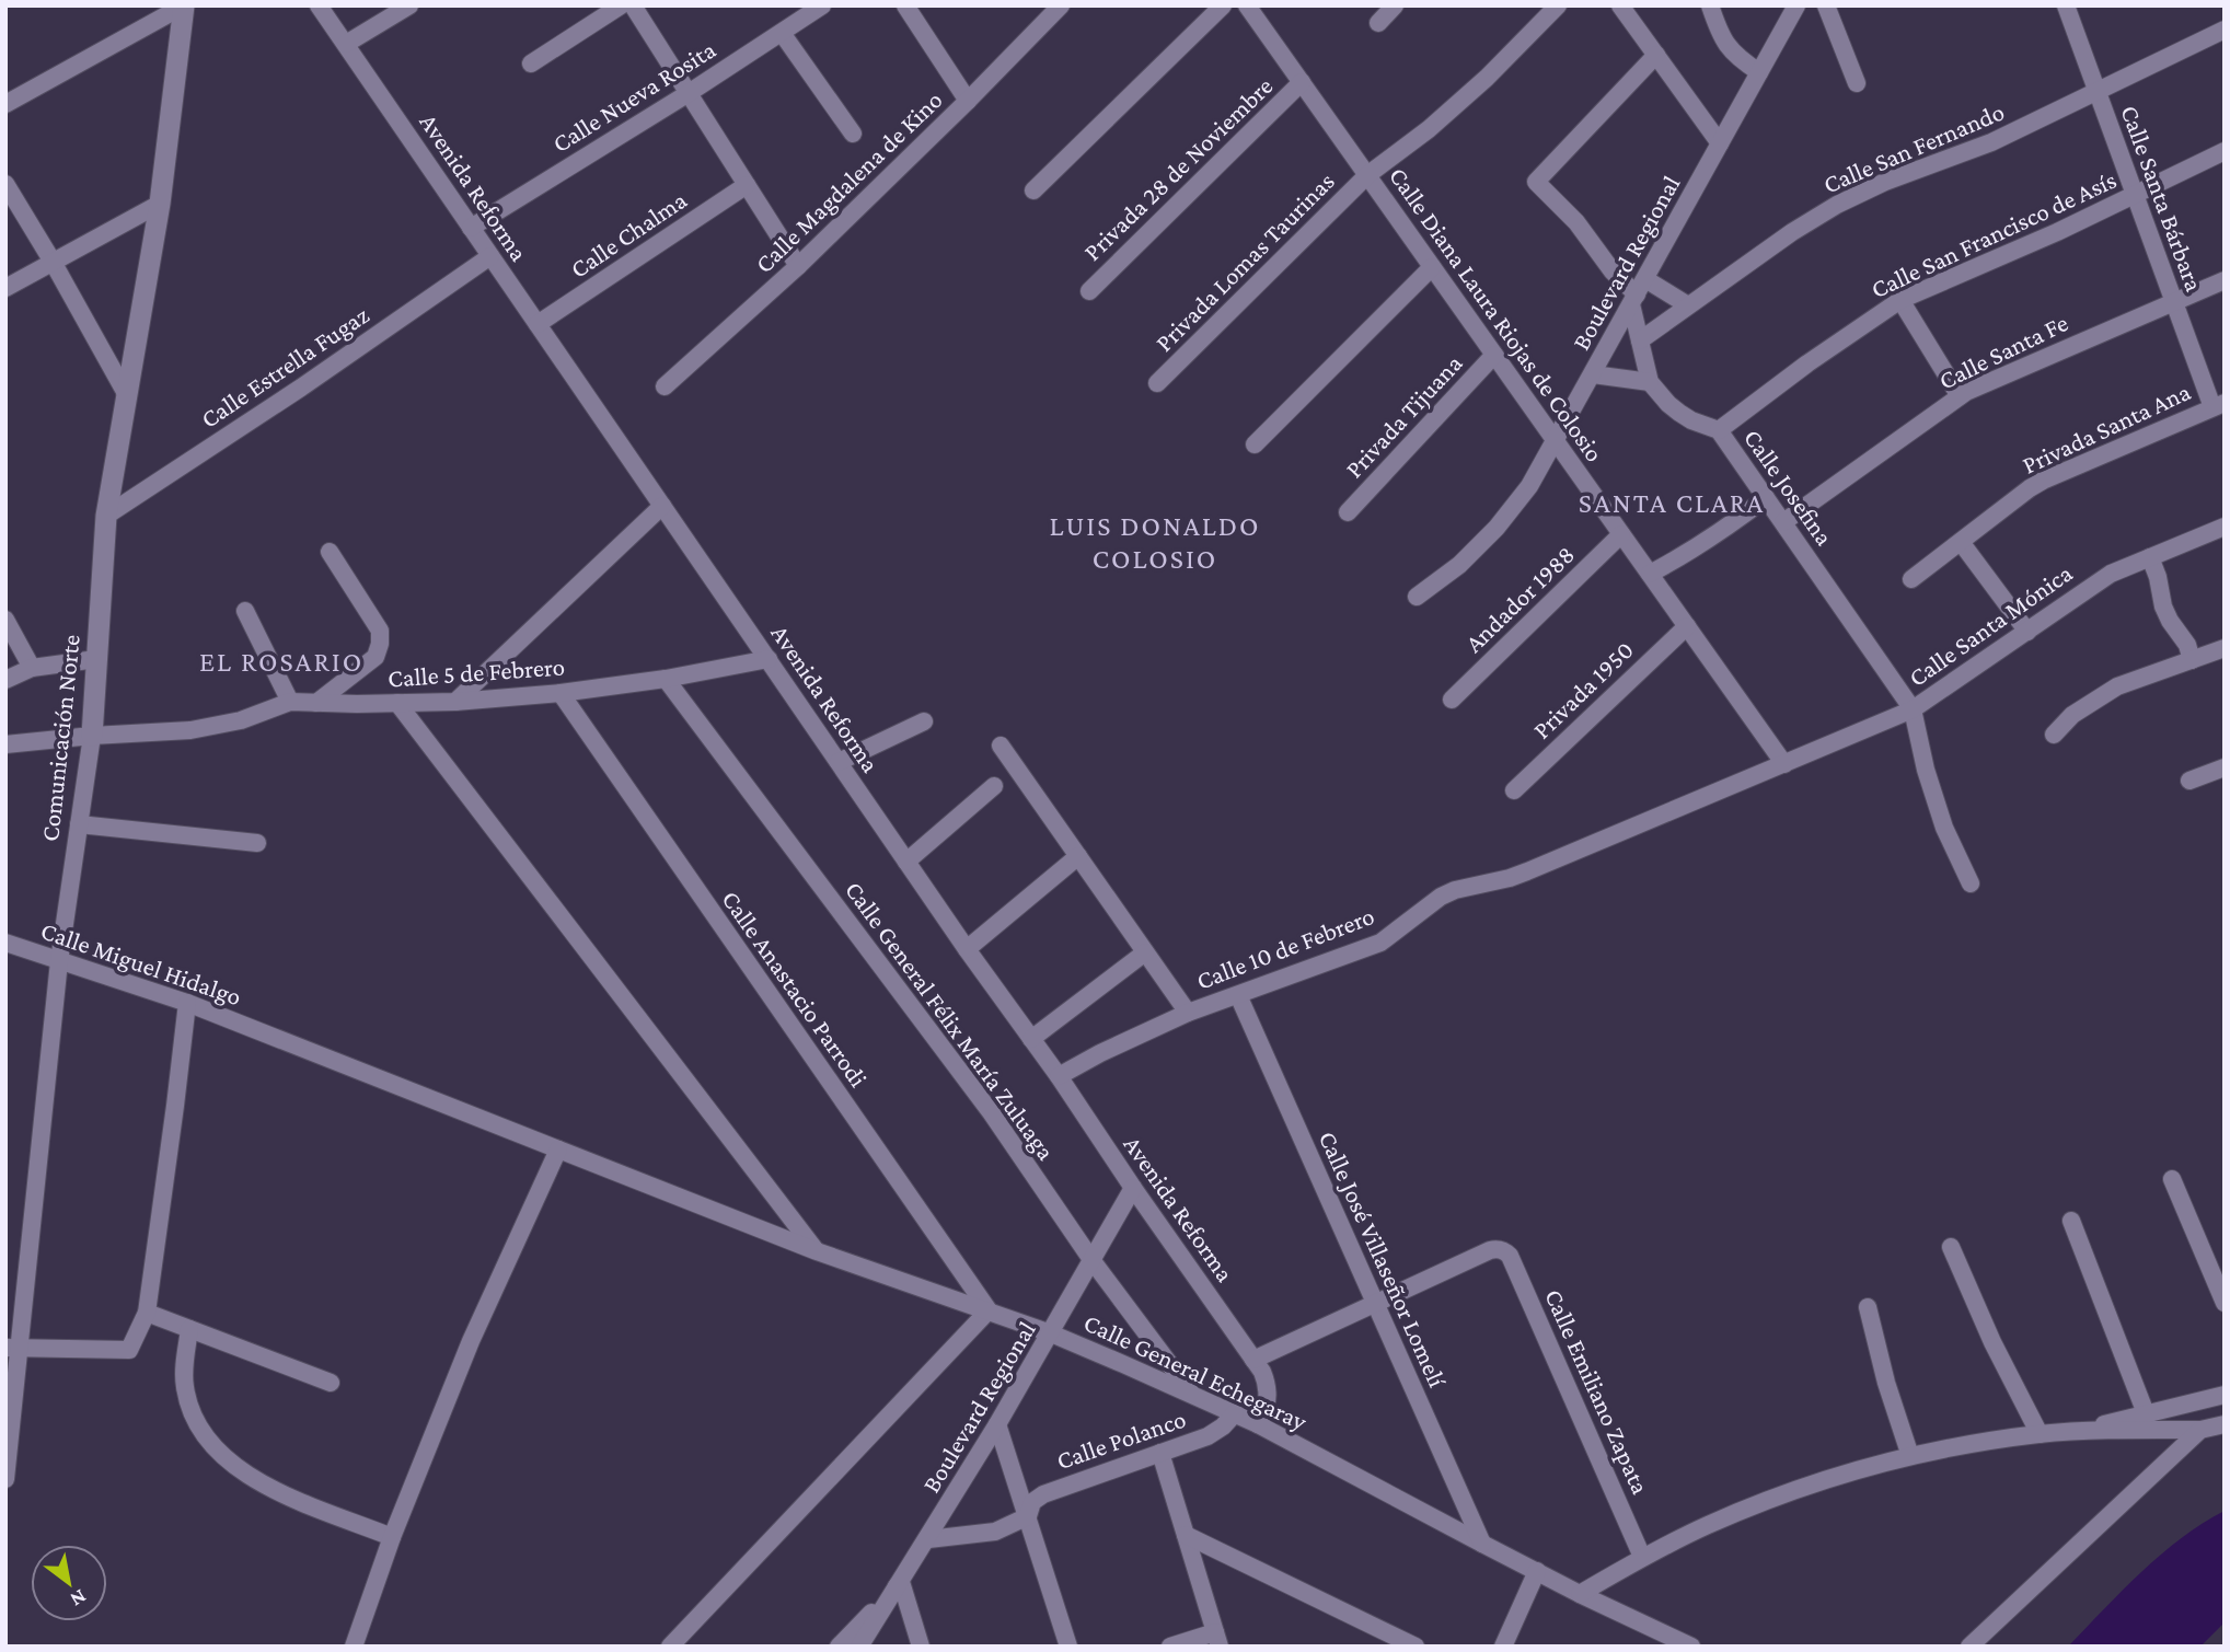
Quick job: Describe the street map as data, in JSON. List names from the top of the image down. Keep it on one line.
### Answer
{"streets":{"street":["Calle Nueva Rosita","Calle San Fernando","Privada 28 de Noviembre","Calle Magdalena de Kino","Avenida Reforma","Calle Santa Bárbara","Calle Chalma","Calle San Francisco de Asís","Privada Lomas Taurinas","Boulevard Regional","Calle Diana Laura Riojas de Colosio","Calle Santa Fe","Calle Estrella Fugaz","Privada Tijuana","Privada Santa Ana","Calle Josefina","Andador 1988","Calle Santa Mónica","Calle 5 de Febrero","Privada 1950","Comunicación Norte","Calle 10 de Febrero","Calle Miguel Hidalgo","Calle Anastacio Parrodi","Calle General Félix María Zuluaga","Calle José Villaseñor Lomelí","Calle General Echegaray","Calle Emiliano Zapata","Calle Polanco"]},"crossings":[["Calle Nueva Rosita","Avenida Reforma"],["Calle San Fernando","Calle Santa Bárbara"],["Calle San Fernando","Calle Josefina"],["Privada 28 de Noviembre","Calle Diana Laura Riojas de Colosio"],["Avenida Reforma","Calle Chalma"],["Avenida Reforma","Boulevard Regional"],["Avenida Reforma","Calle Estrella Fugaz"],["Avenida Reforma","Calle 5 de Febrero"],["Avenida Reforma","Calle 10 de Febrero"],["Avenida Reforma","Calle General Echegaray"],["Calle Santa Bárbara","Calle San Francisco de Asís"],["Calle Santa Bárbara","Calle Santa Fe"],["Calle Santa Bárbara","Privada Santa Ana"],["Calle San Francisco de Asís","Calle Josefina"],["Privada Lomas Taurinas","Calle Diana Laura Riojas de Colosio"],["Boulevard Regional","Calle Diana Laura Riojas de Colosio"],["Boulevard Regional","Calle Josefina"],["Boulevard Regional","Calle General Félix María Zuluaga"],["Boulevard Regional","Calle General Echegaray"],["Calle Diana Laura Riojas de Colosio","Privada Tijuana"],["Calle Diana Laura Riojas de Colosio","Andador 1988"],["Calle Diana Laura Riojas de Colosio","Calle Santa Mónica"],["Calle Diana Laura Riojas de Colosio","Privada 1950"],["Calle Diana Laura Riojas de Colosio","Calle 10 de Febrero"],["Calle Santa Fe","Calle Josefina"],["Calle Estrella Fugaz","Comunicación Norte"],["Calle Josefina","Calle Santa Mónica"],["Calle Santa Mónica","Calle 10 de Febrero"],["Calle 5 de Febrero","Comunicación Norte"],["Calle 5 de Febrero","Calle Anastacio Parrodi"],["Calle 5 de Febrero","Calle General Félix María Zuluaga"],["Comunicación Norte","Calle Miguel Hidalgo"],["Calle 10 de Febrero","Calle José Villaseñor Lomelí"],["Calle Miguel Hidalgo","Calle General Echegaray"],["Calle Anastacio Parrodi","Calle General Echegaray"],["Calle General Félix María Zuluaga","Calle General Echegaray"],["Calle José Villaseñor Lomelí","Calle General Echegaray"],["Calle José Villaseñor Lomelí","Calle Emiliano Zapata"],["Calle General Echegaray","Calle Polanco"]],"districts":["SANTA CLARA","LUIS DONALDO COLOSIO","EL ROSARIO"],"north":"bottom right"}
